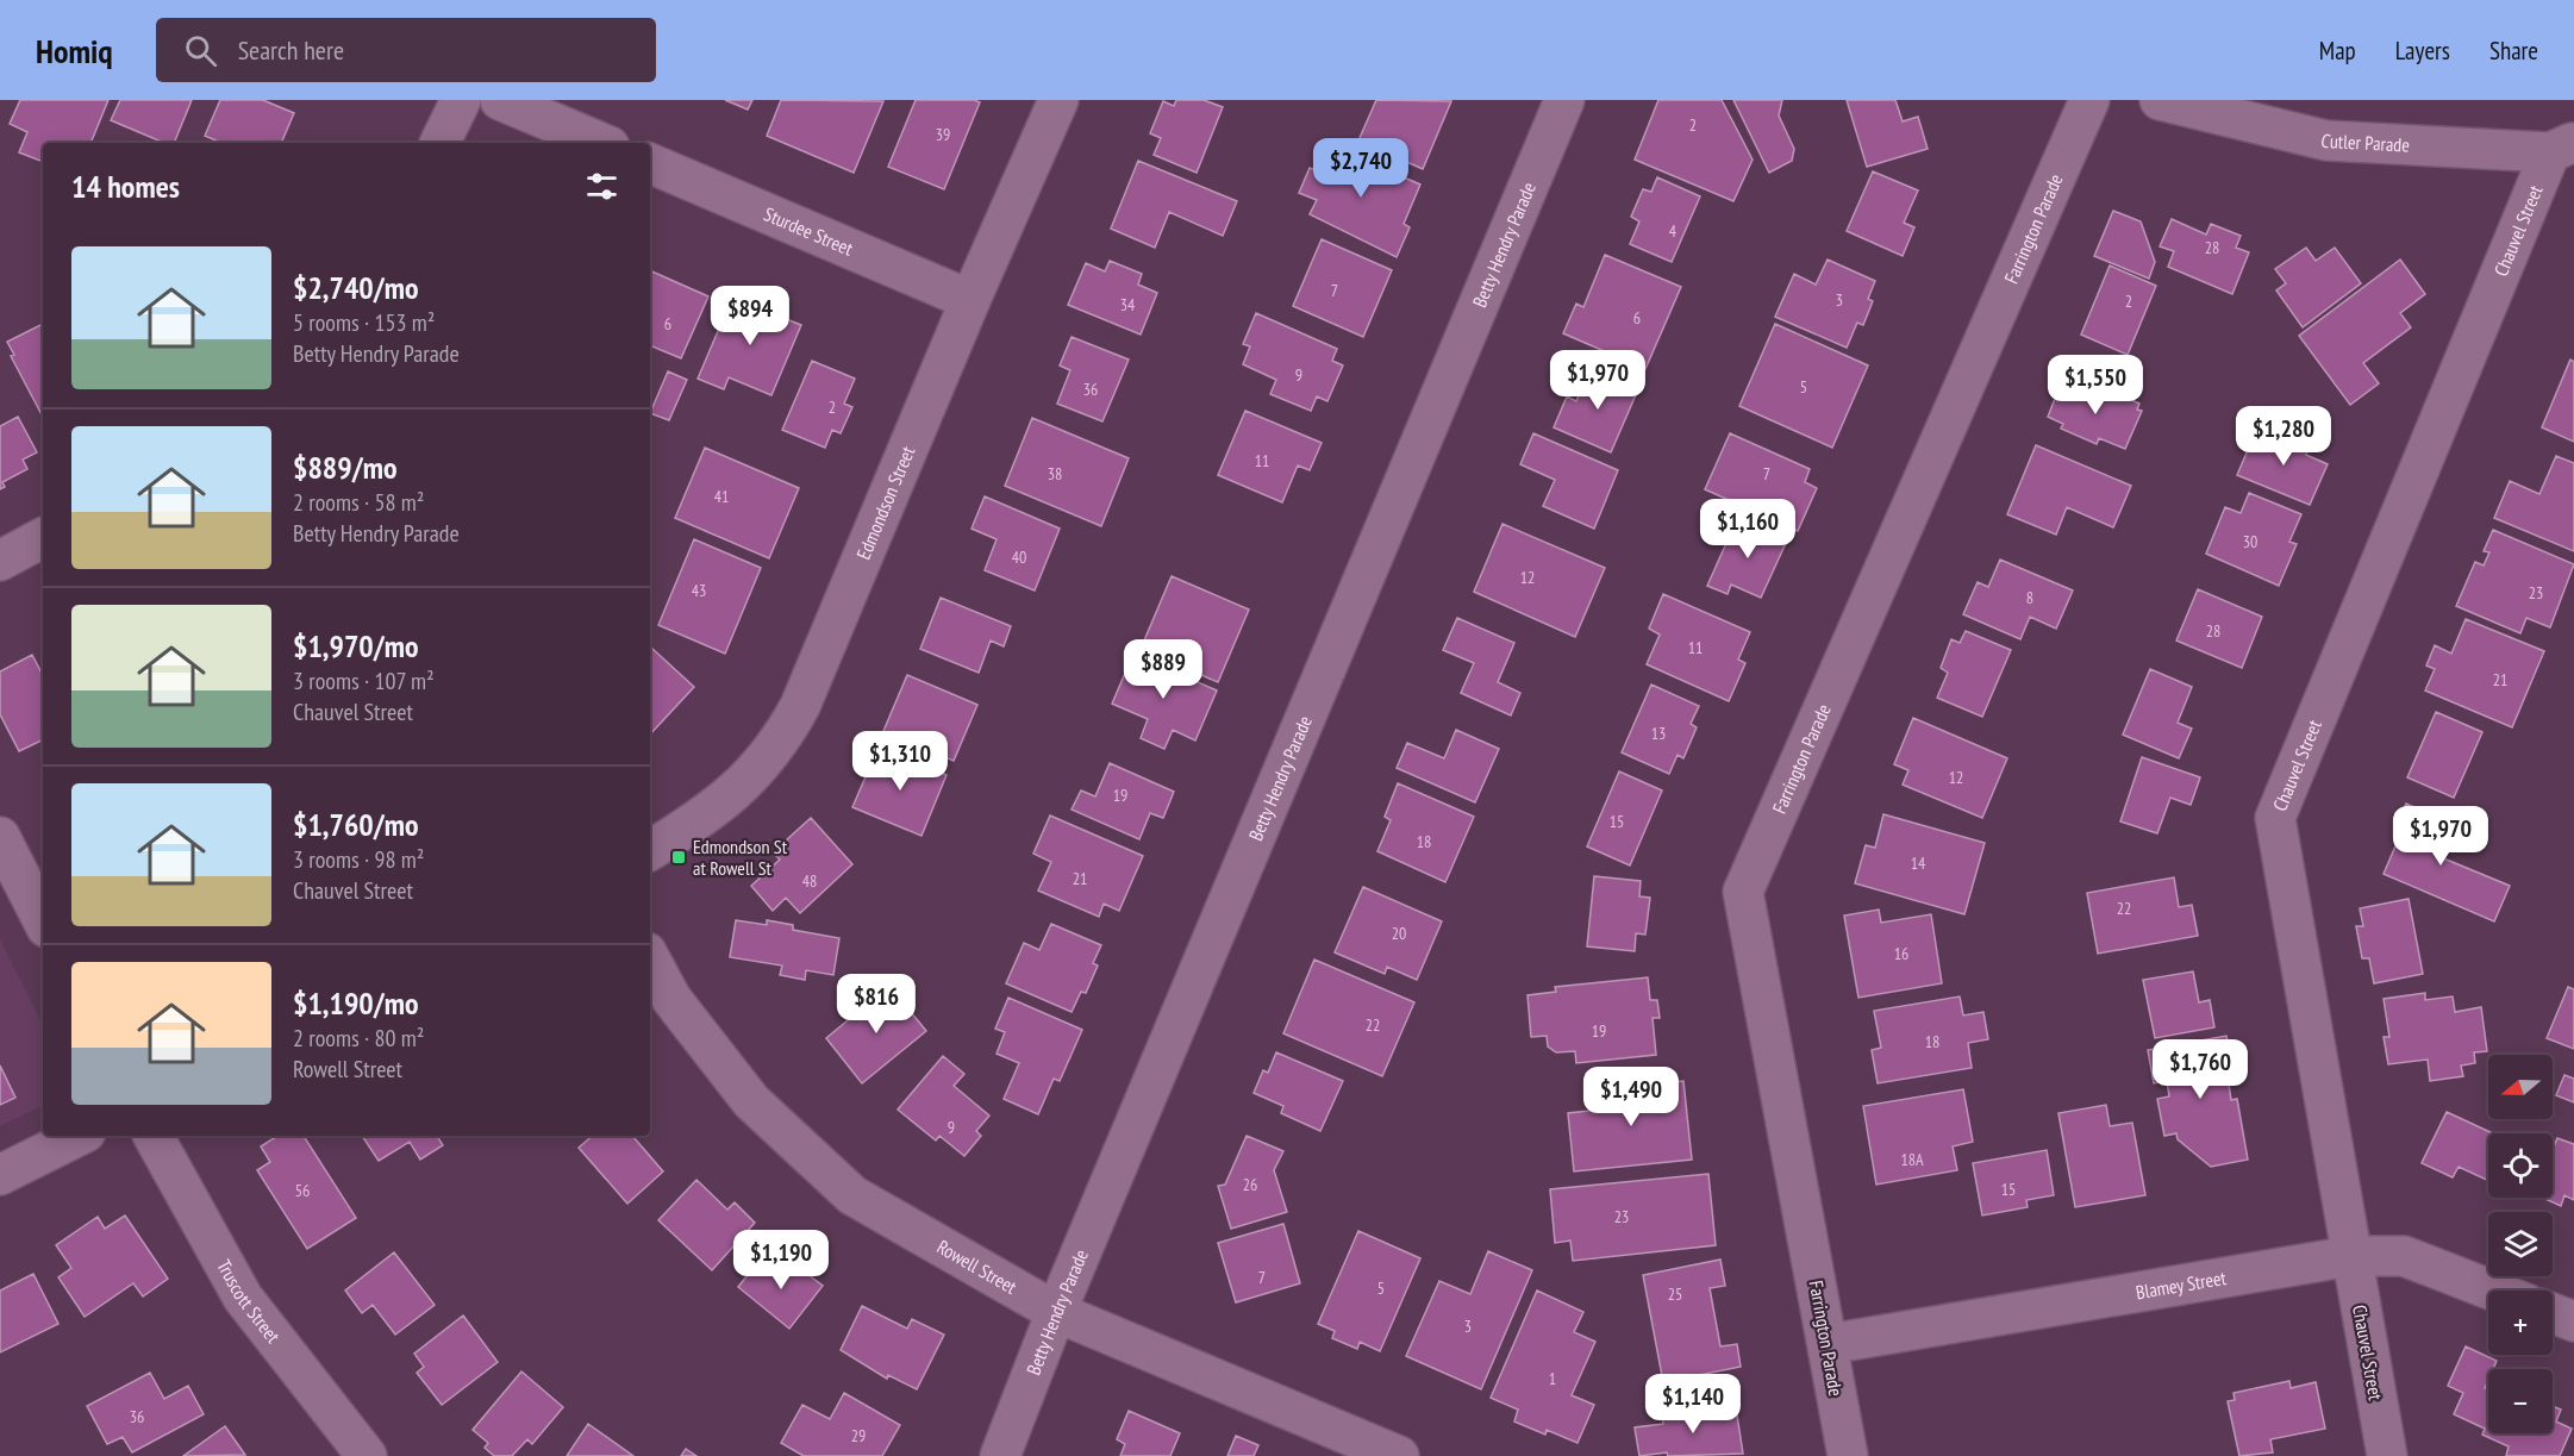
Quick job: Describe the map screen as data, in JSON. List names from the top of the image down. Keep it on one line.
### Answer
{"streets":{"street":["Cutler Parade","Farrington Parade","Chauvel Street","Sturdee Street","Betty Hendry Parade","Edmondson Street","Rowell Street","Blamey Street","Truscott Street"]},"crossings":[["Cutler Parade","Chauvel Street"],["Farrington Parade","Blamey Street"],["Chauvel Street","Blamey Street"],["Sturdee Street","Edmondson Street"],["Betty Hendry Parade","Rowell Street"]],"places":{"transit":["Edmondson St at Rowell St"]},"house_numbers":["2","39","4","28","7","3","2","34","6","6","9","5","36","2","11","38","7","41","30","40","12","43","23","8","28","11","21","13","12","19","15","18","14","21","48","22","20","16","22","19","18","9","18A","26","15","56","23","7","5","25","3","1","36","29"],"north":"left","page":{"header":"Homiq","search":"Search here","nav":["Map","Layers","Share"],"price":["$2,740","$894","$1,970","$1,550","$1,280","$1,160","$889","$1,310","$1,970","$816","$1,760","$1,490","$1,190","$1,140"],"heading":"14 homes","list":[{"name":"$2,740/mo","note":"5 rooms · 153 m² · Betty Hendry Parade"},{"name":"$889/mo","note":"2 rooms · 58 m² · Betty Hendry Parade"},{"name":"$1,970/mo","note":"3 rooms · 107 m² · Chauvel Street"},{"name":"$1,760/mo","note":"3 rooms · 98 m² · Chauvel Street"},{"name":"$1,190/mo","note":"2 rooms · 80 m² · Rowell Street"}],"map_buttons":["+","−"]}}
